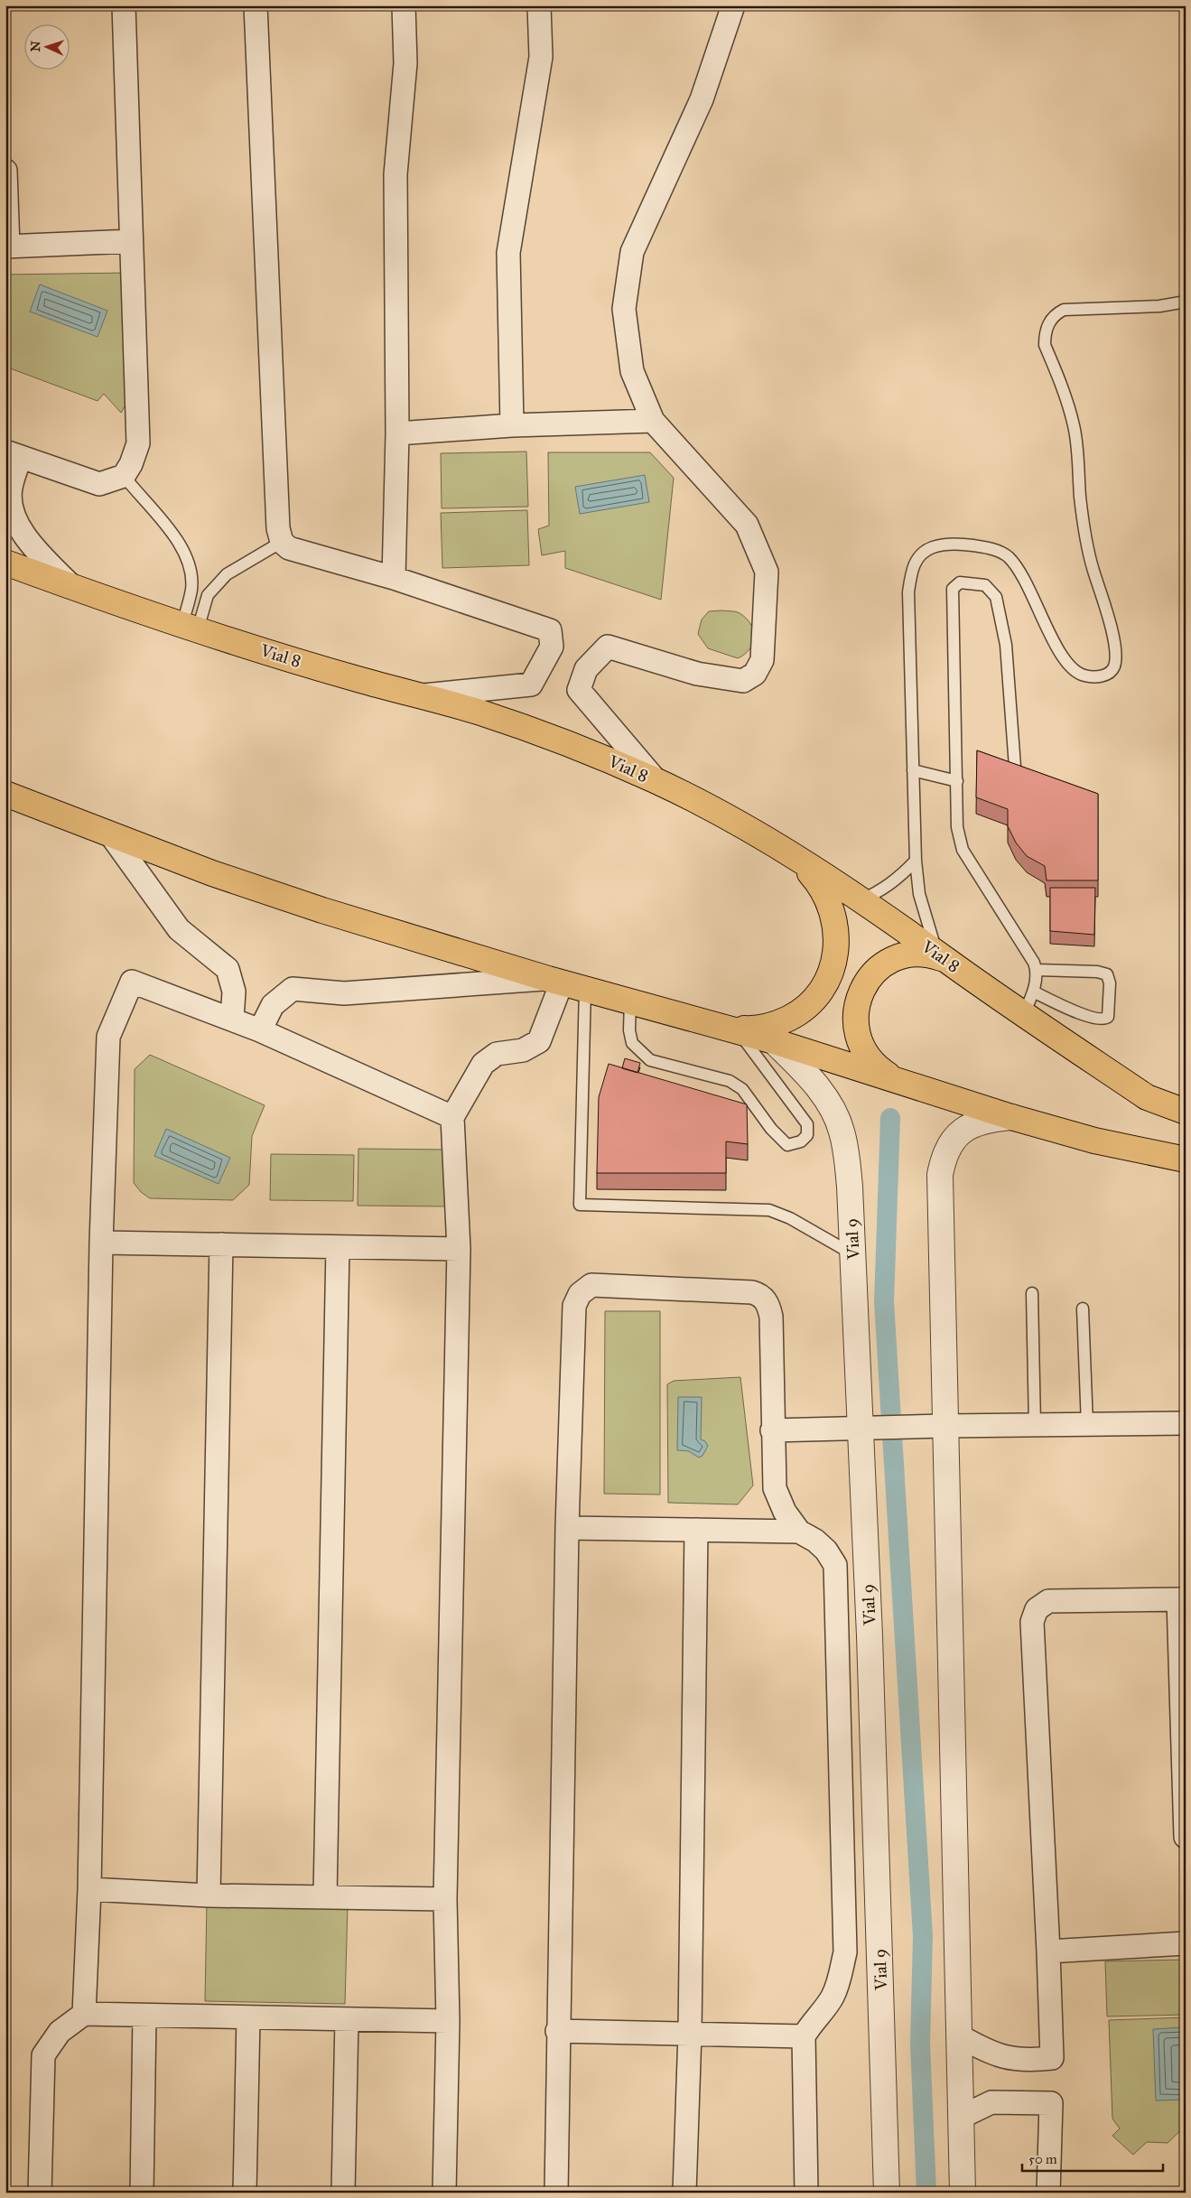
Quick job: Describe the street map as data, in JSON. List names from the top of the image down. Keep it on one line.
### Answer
{"streets":{"main road":["Vial 8"],"street":["Vial 9"]},"scale_bar":"50 m","north":"left"}
